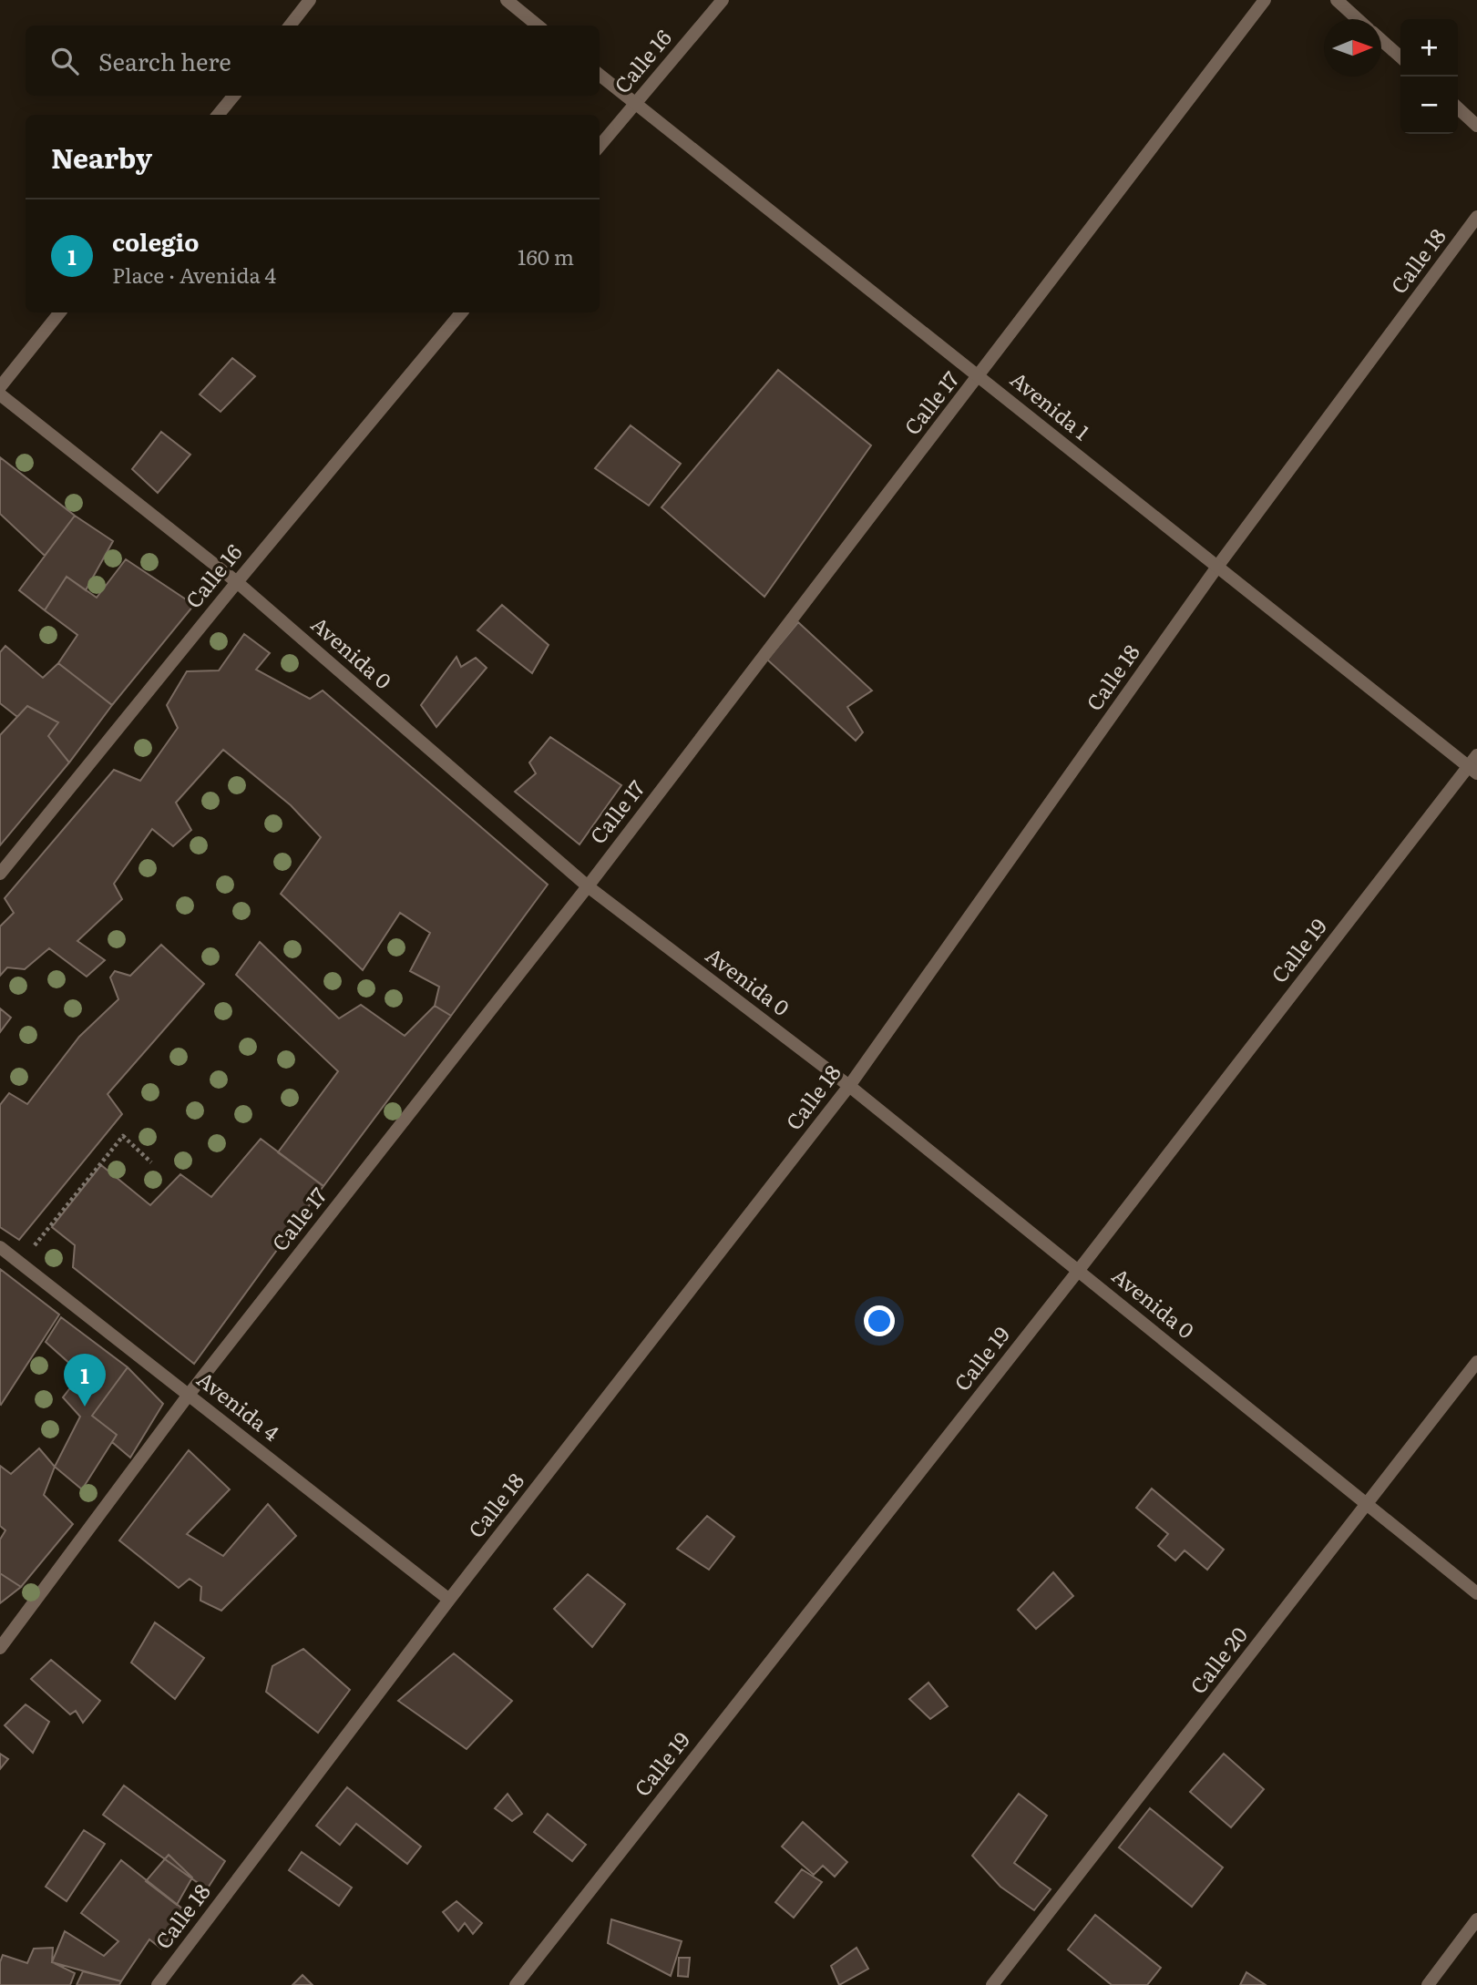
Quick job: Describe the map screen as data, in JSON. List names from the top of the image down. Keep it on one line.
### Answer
{"streets":{"street":["Calle 16","Calle 18","Calle 17","Avenida 1","Avenida 0","Calle 19","Avenida 4","Calle 20"]},"crossings":[["Calle 16","Avenida 1"],["Calle 16","Avenida 0"],["Calle 18","Avenida 1"],["Calle 18","Avenida 0"],["Calle 18","Avenida 4"],["Calle 17","Avenida 1"],["Calle 17","Avenida 0"],["Calle 17","Avenida 4"],["Avenida 1","Calle 19"],["Avenida 0","Calle 19"],["Avenida 0","Calle 20"]],"north":"right","page":{"map_buttons":["+","−"],"search":"Search here","heading":"Nearby","list":[{"mark":"1","name":"colegio","note":"Place · Avenida 4","value":"160 m"}],"pins":"1"}}
